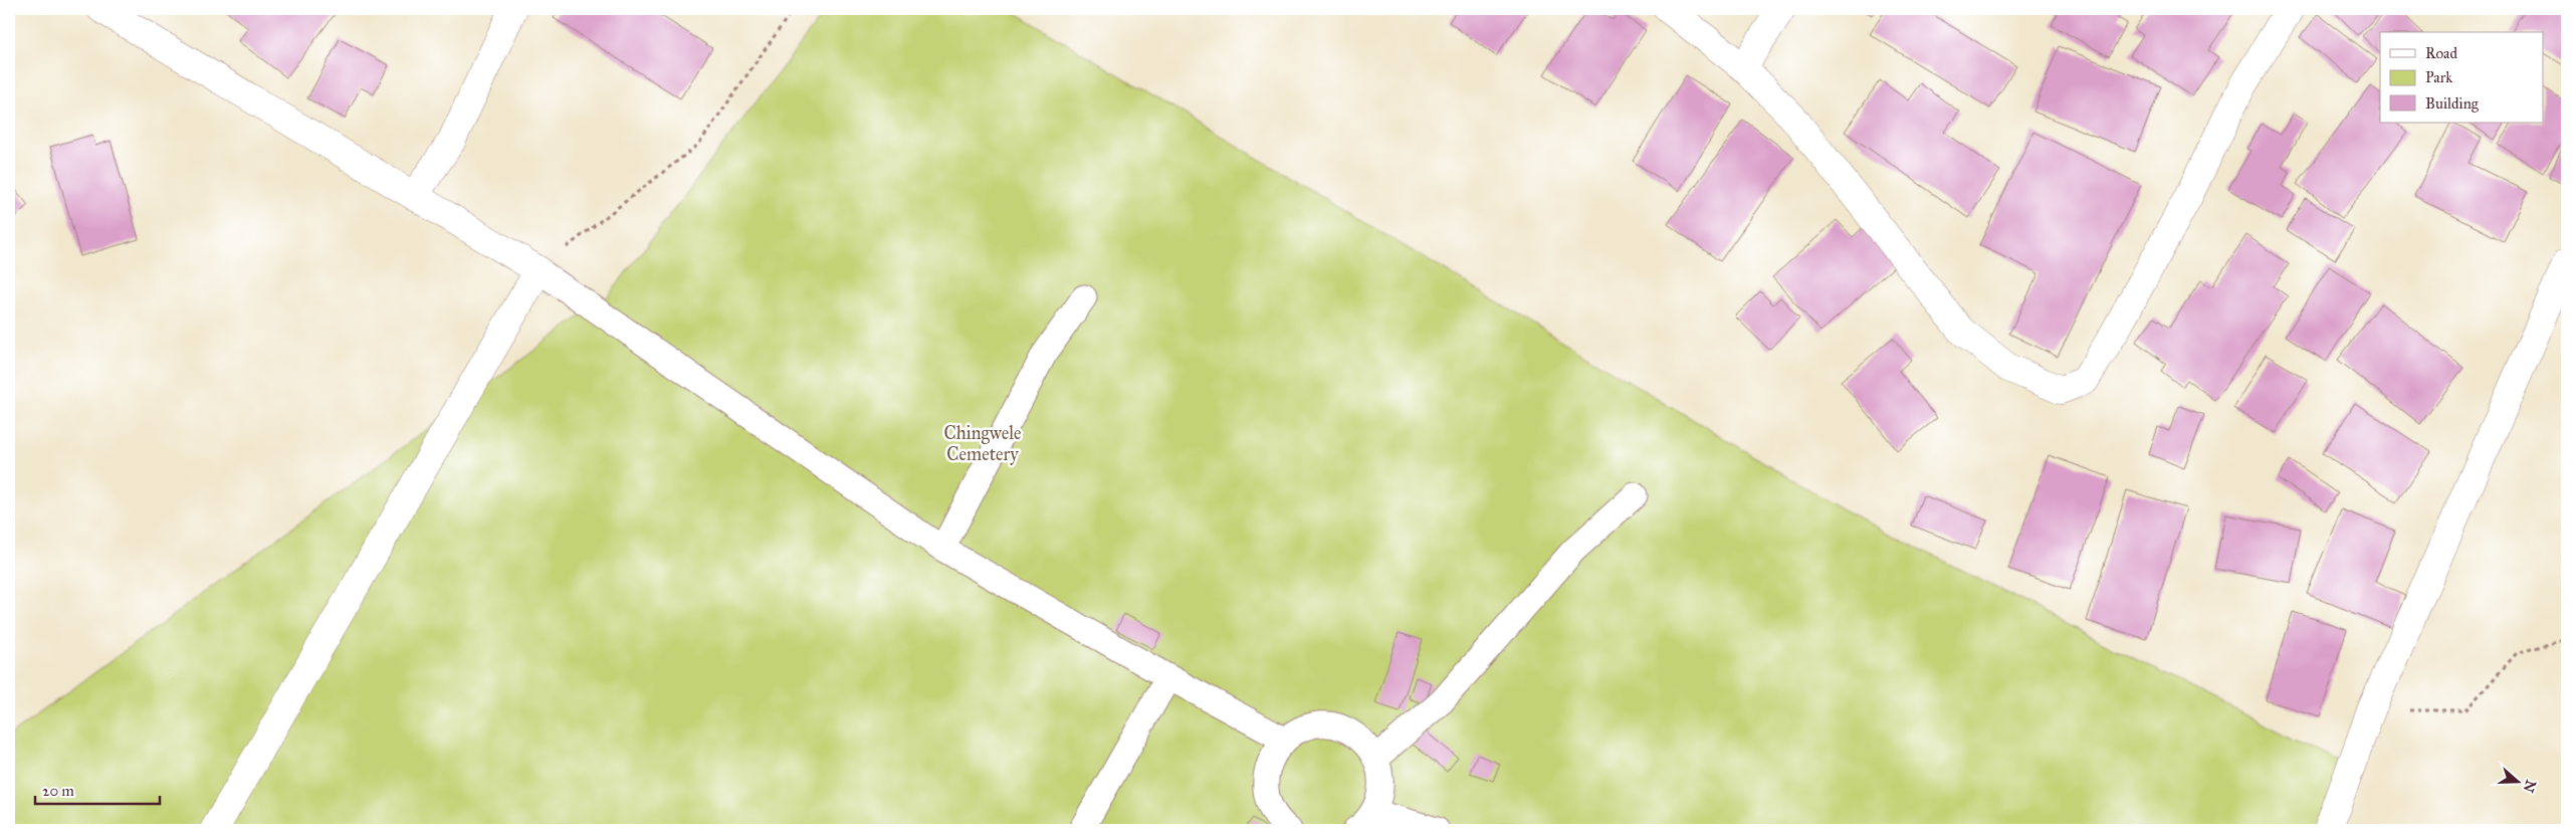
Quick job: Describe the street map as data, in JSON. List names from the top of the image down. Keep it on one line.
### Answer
{"parks":["Chingwele Cemetery"],"legend":["Road","Park","Building"],"scale_bar":"20 m","north":"right"}
